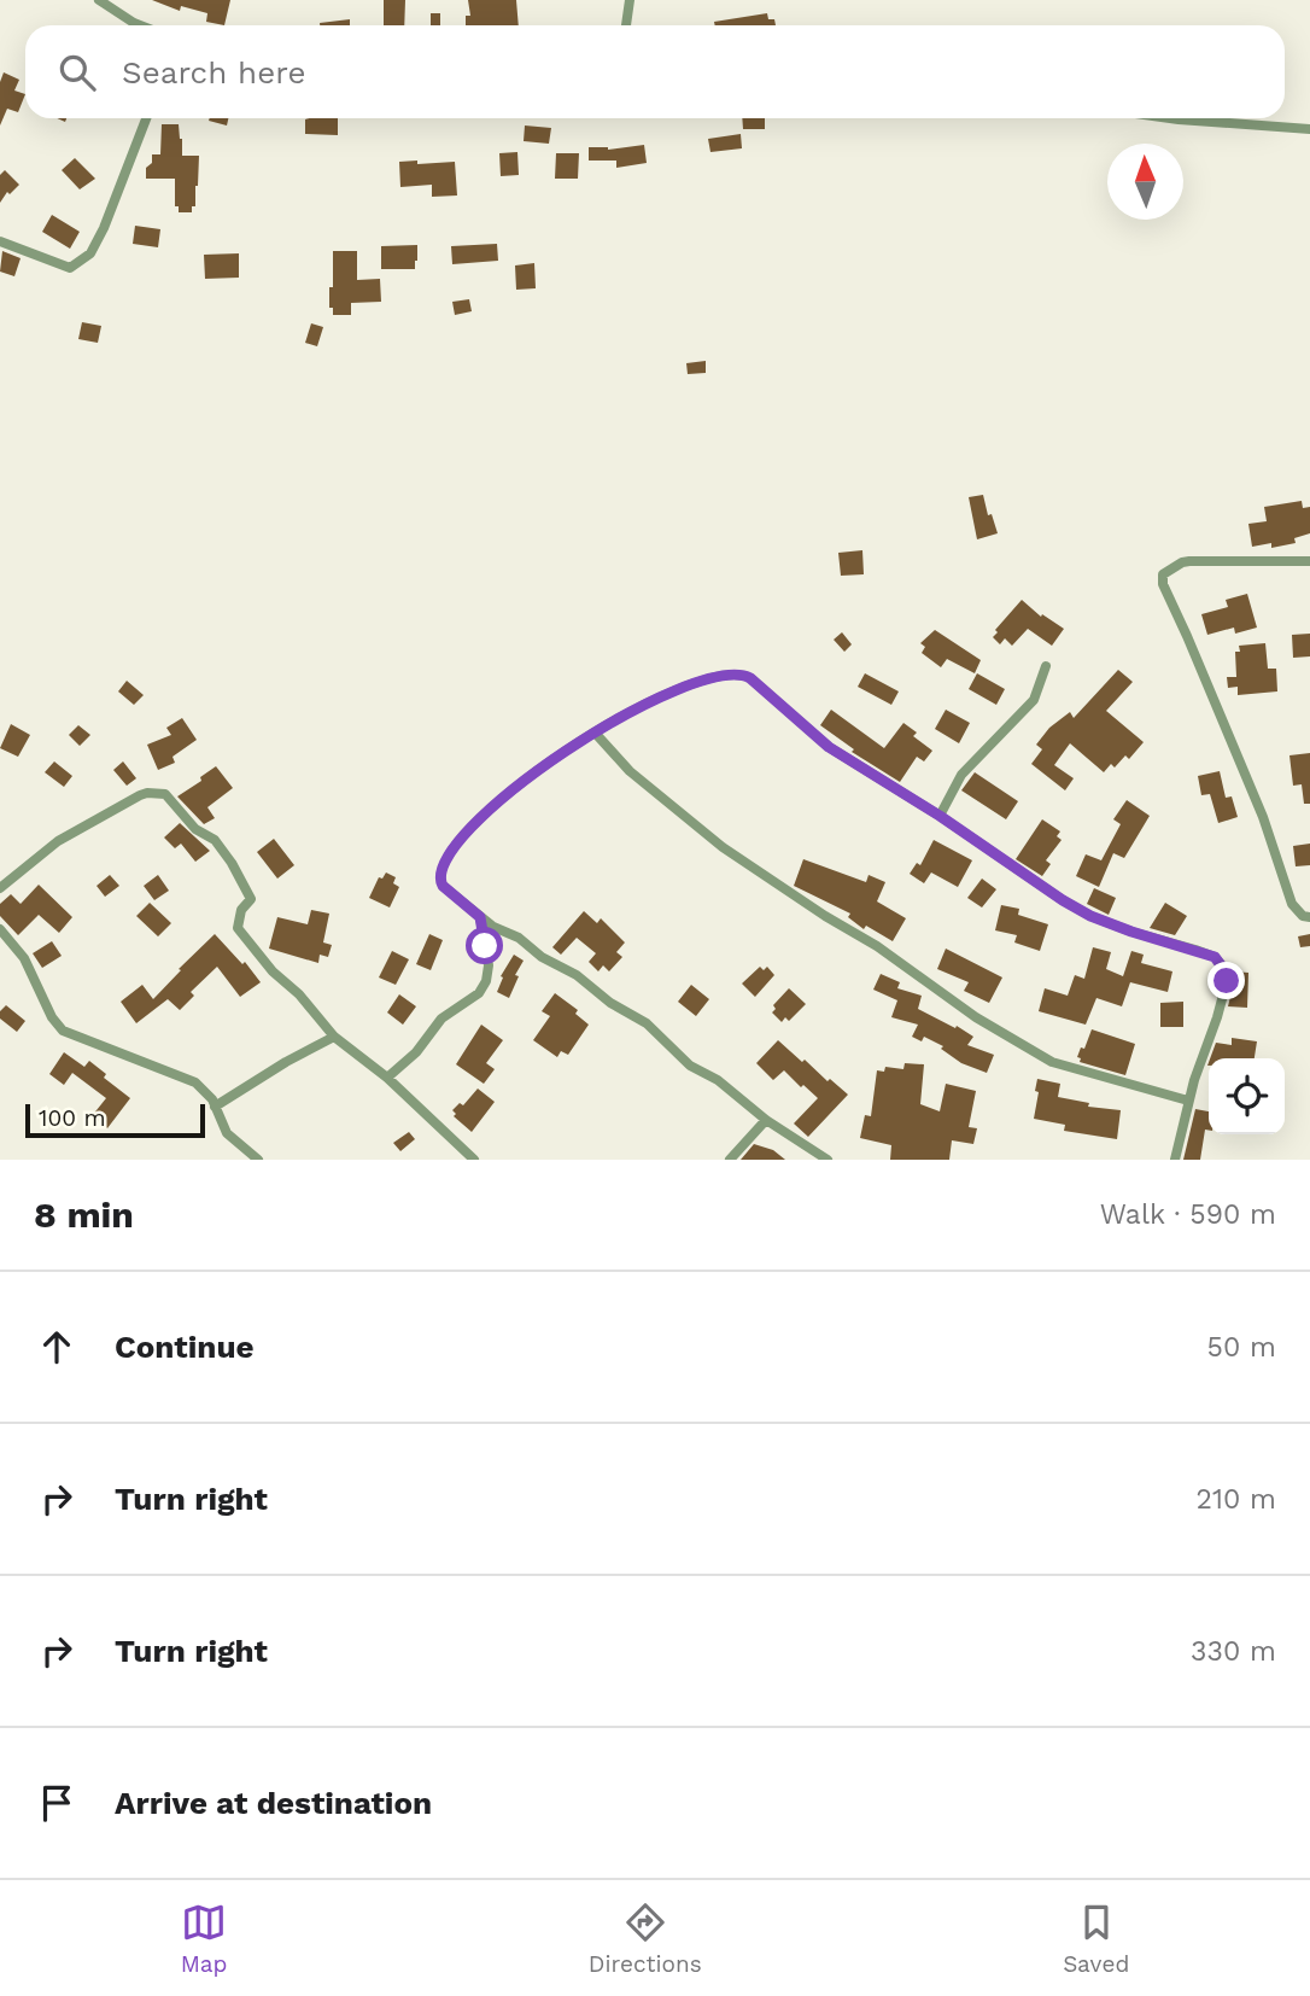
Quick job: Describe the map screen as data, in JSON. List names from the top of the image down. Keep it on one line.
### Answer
{"scale_bar":"100 m","north":"top","page":{"search":"Search here","scale":"100 m","heading":["8 min","Walk · 590 m"],"list":[["Continue","50 m"],["Turn right","210 m"],["Turn right","330 m"],"Arrive at destination"],"nav":["Map","Directions","Saved"]}}
